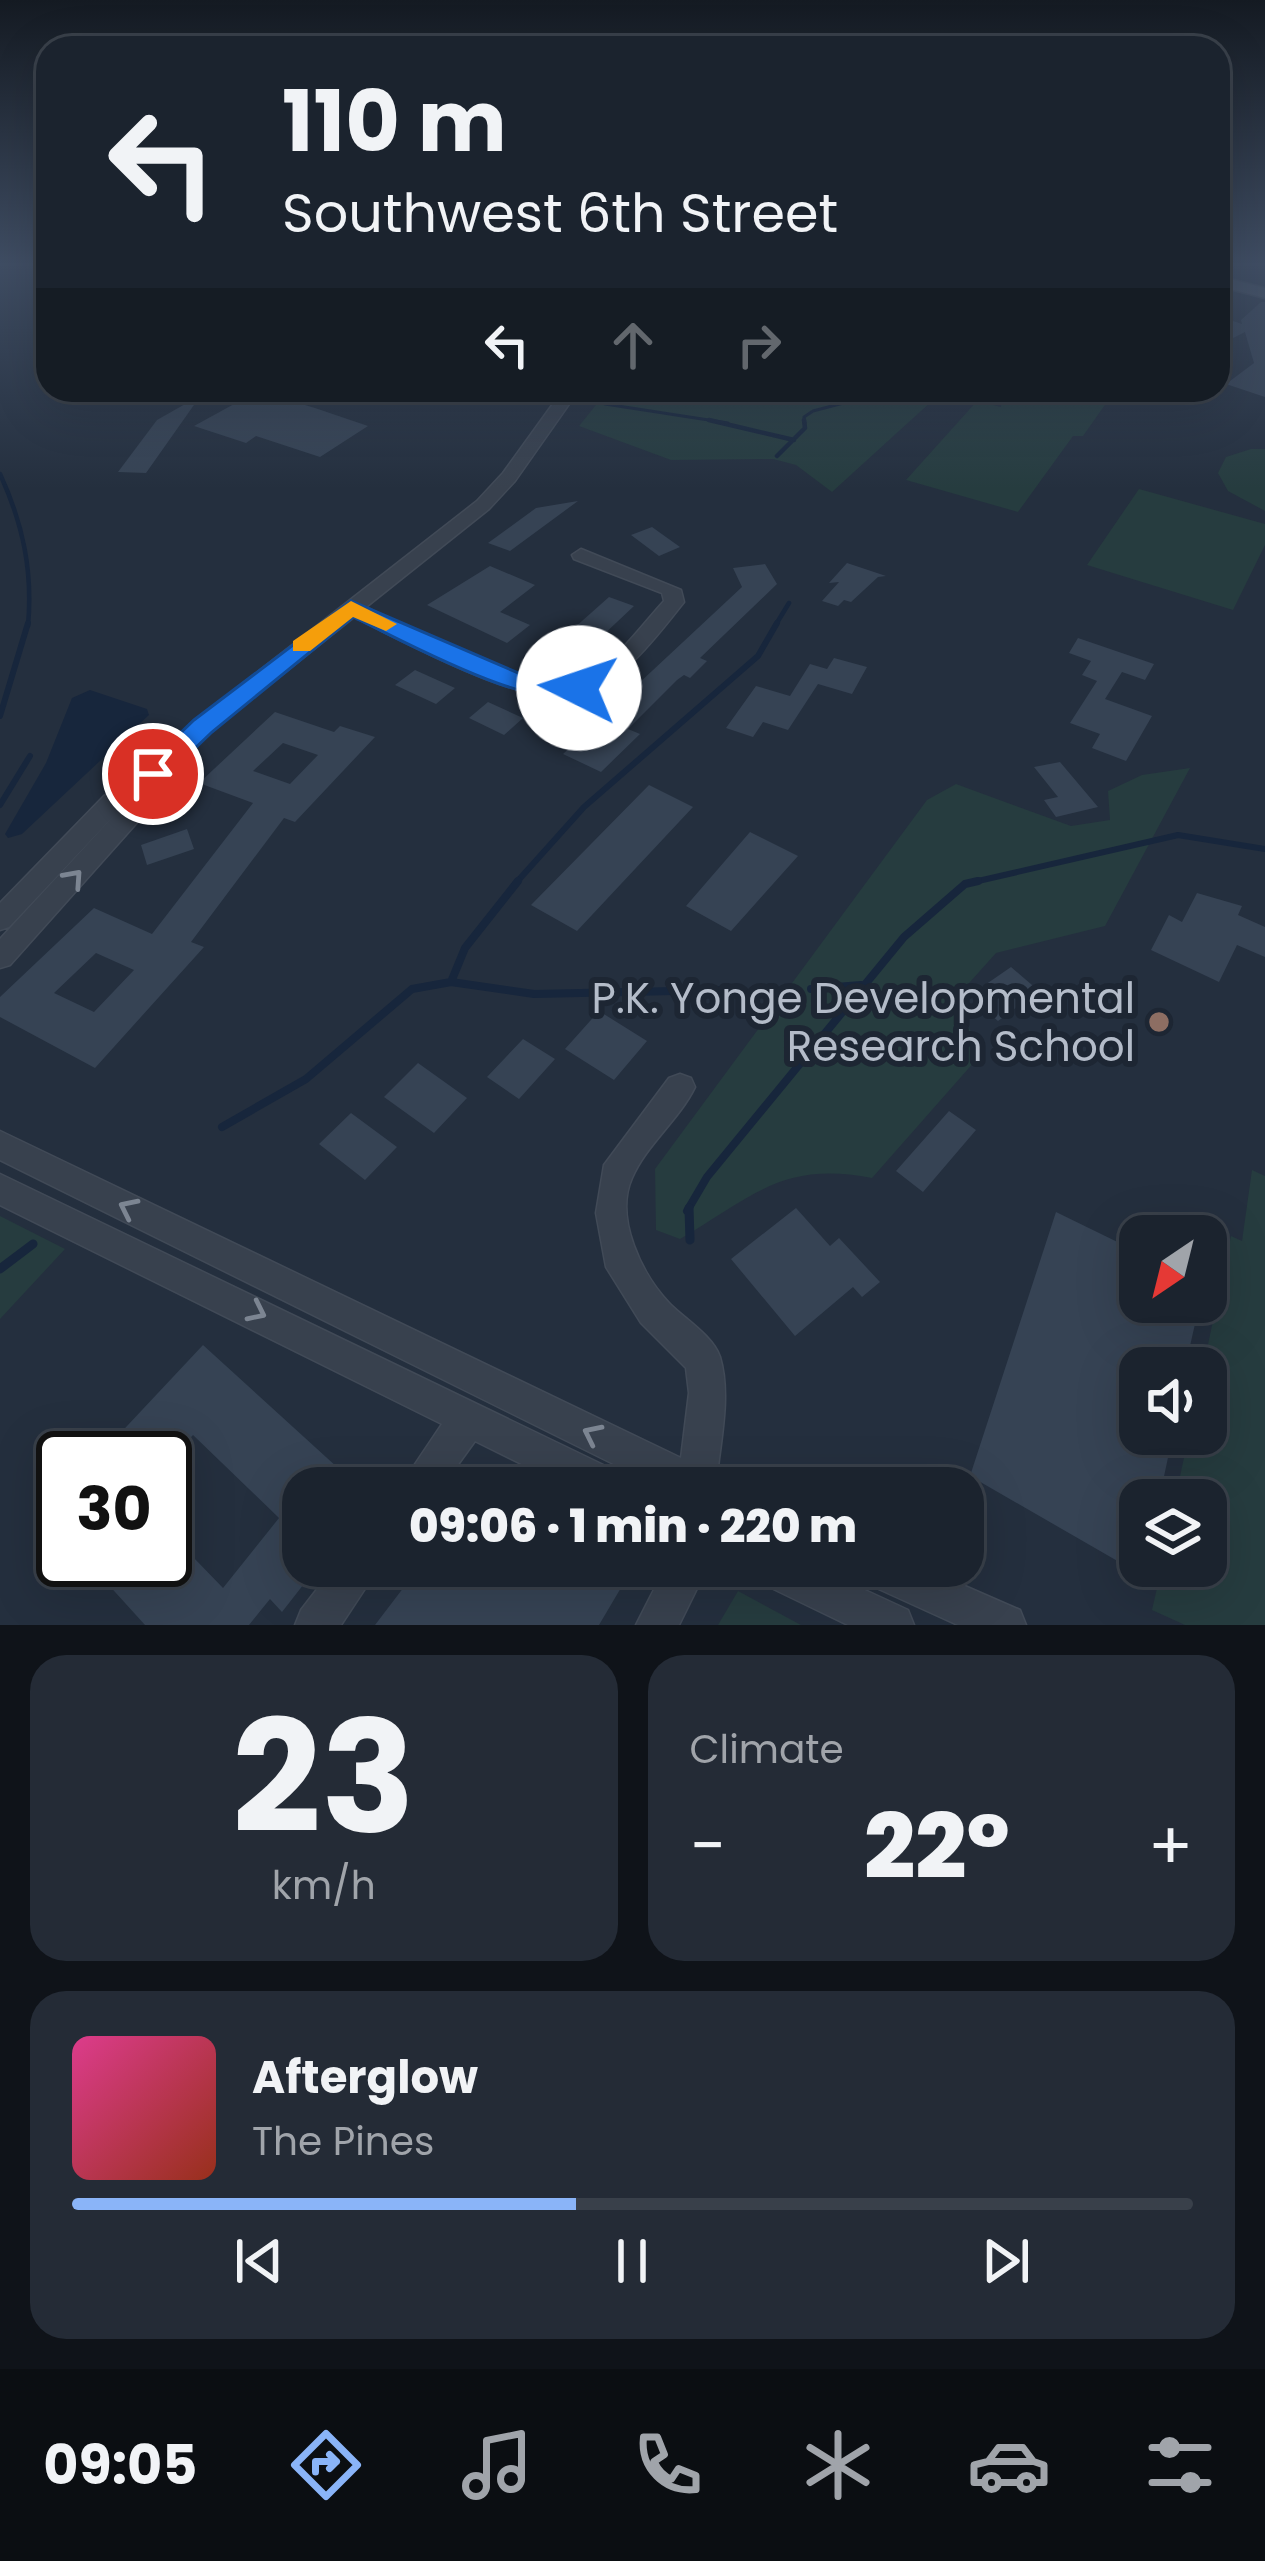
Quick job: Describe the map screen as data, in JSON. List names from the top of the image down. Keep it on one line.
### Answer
{"places":["P.K. Yonge Developmental Research School"],"north":"bottom left","page":{"turn":["110 m","Southwest 6th Street"],"limit":"30","trip":"09:06 · 1 min · 220 m","tile":[["23","km/h"],"Climate"],"heat":["−","22°","+"],"song":["Afterglow","The Pines"],"tabs":"09:05"}}
